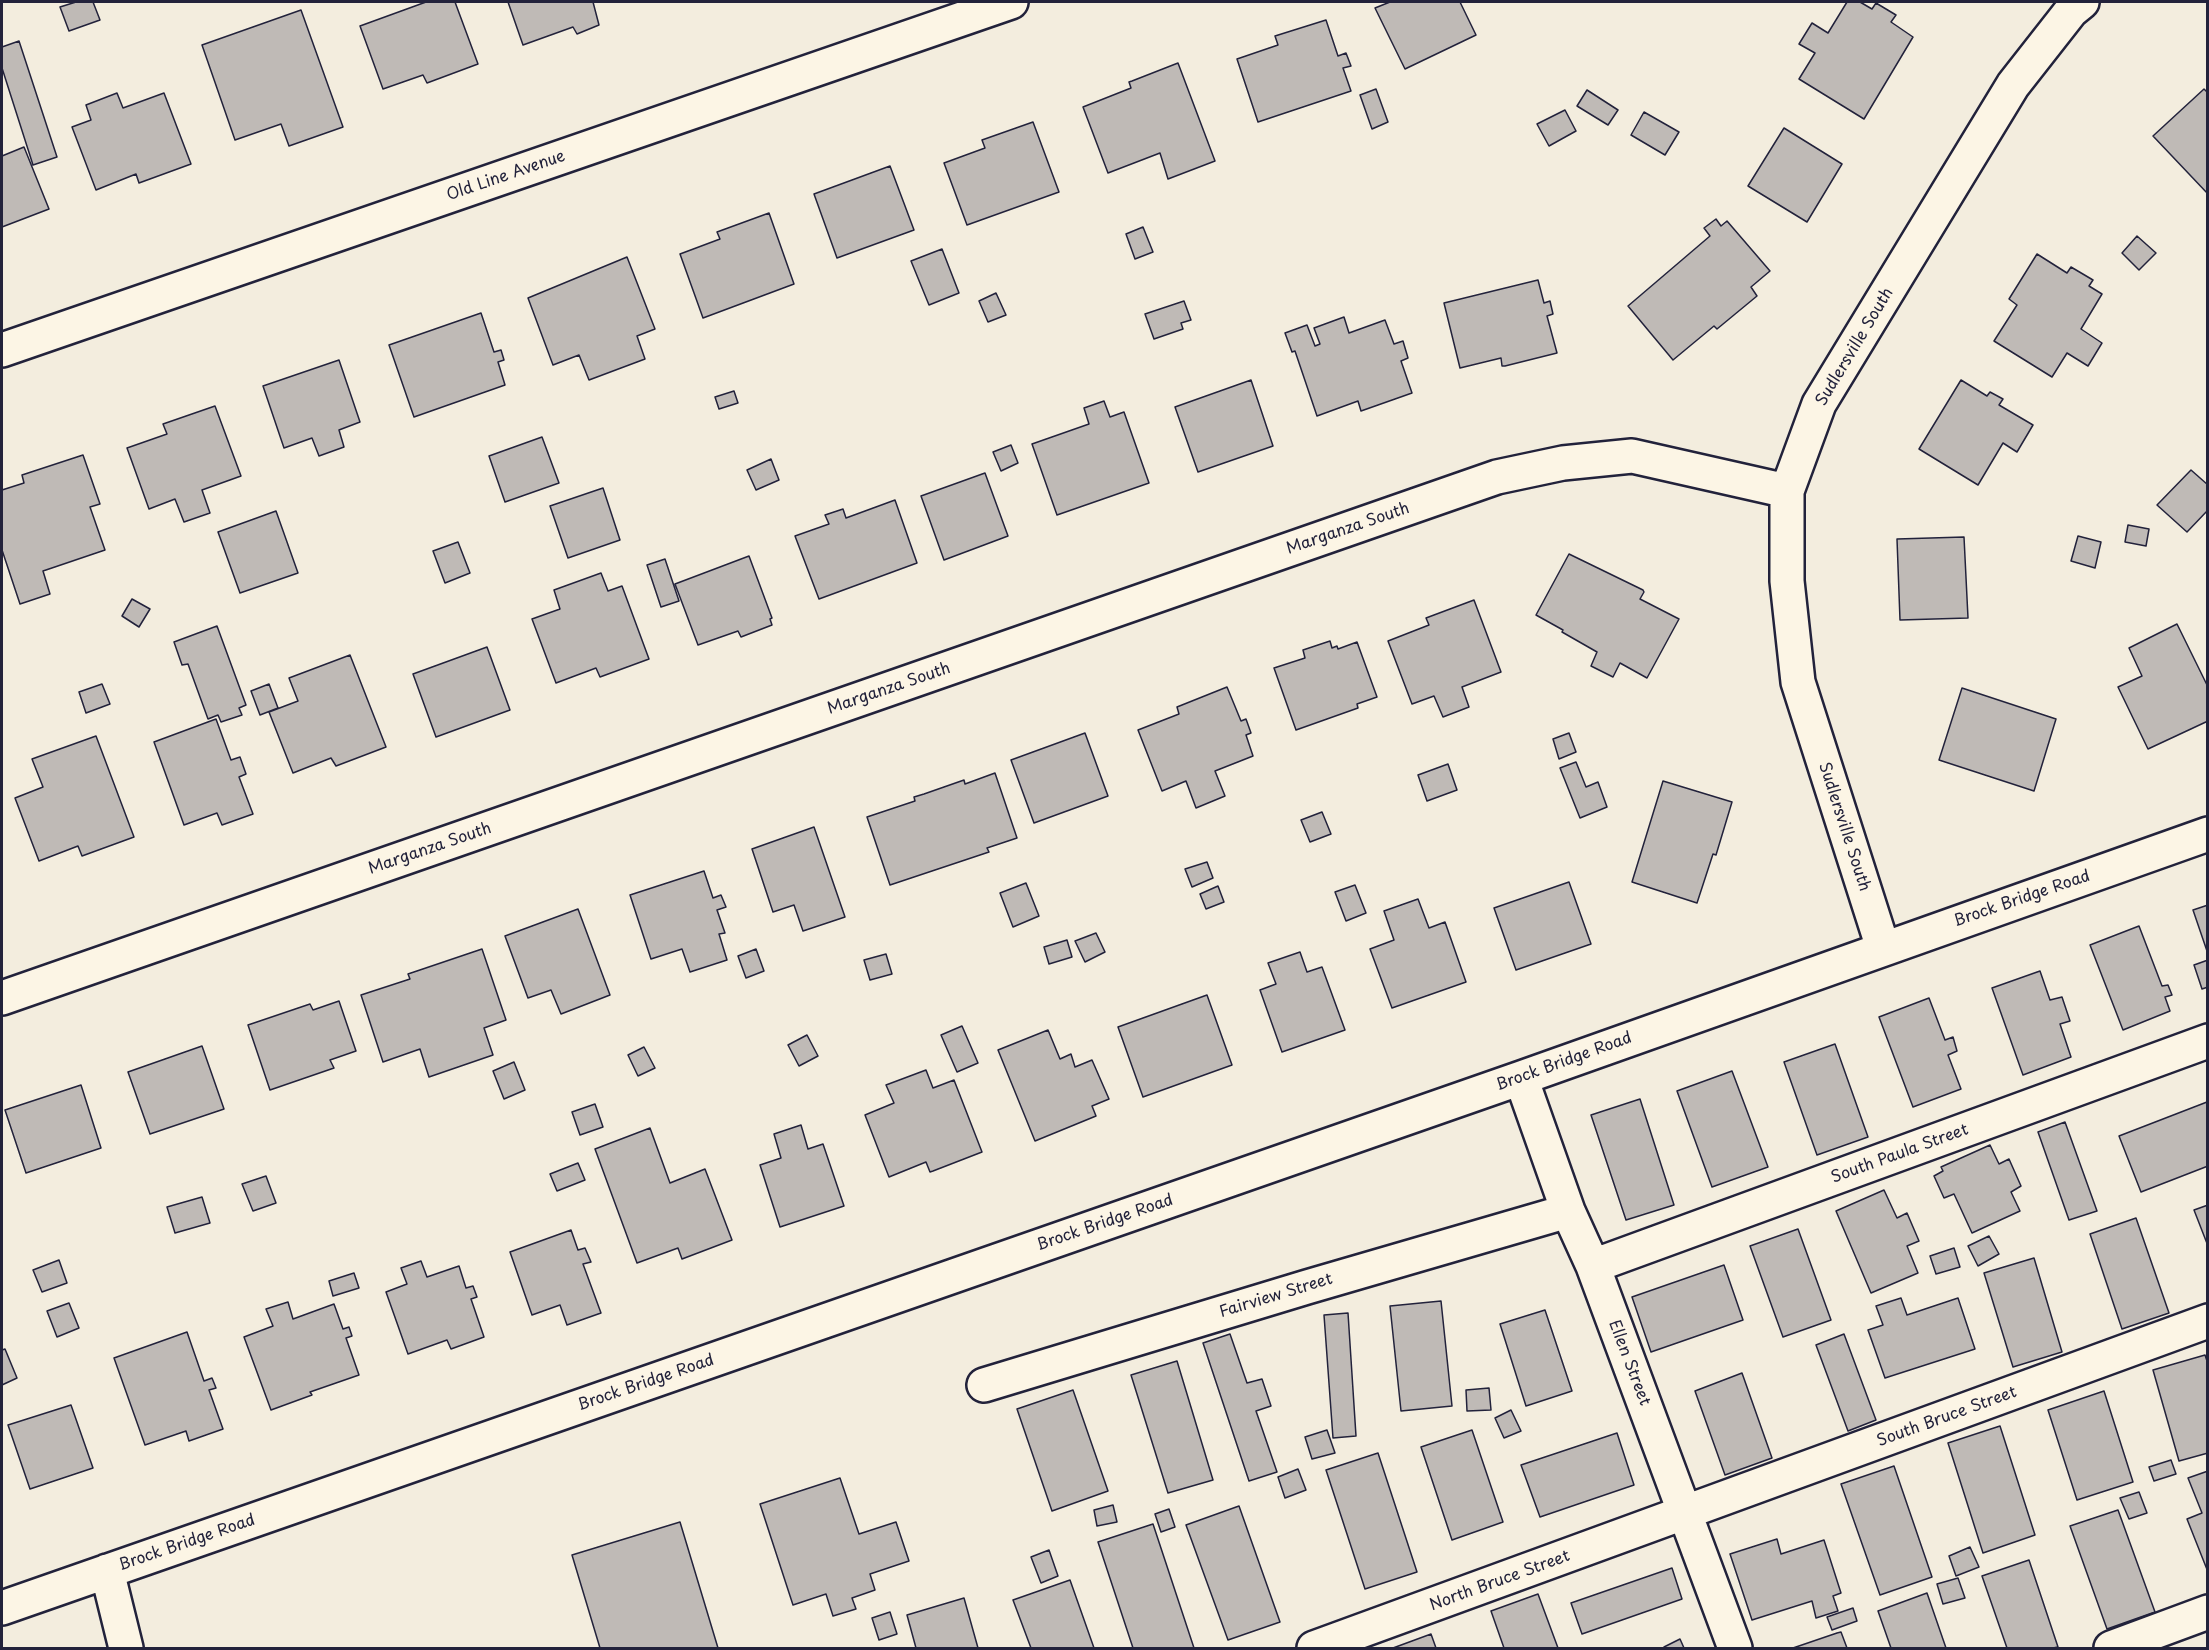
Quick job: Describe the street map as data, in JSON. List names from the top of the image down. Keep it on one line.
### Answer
{"streets":{"street":["Old Line Avenue","Sudlersville South","Marganza South","Brock Bridge Road","South Paula Street","Fairview Street","Ellen Street","South Bruce Street","North Bruce Street"]},"crossings":[["Sudlersville South","Marganza South"],["Sudlersville South","Brock Bridge Road"],["Brock Bridge Road","Ellen Street"],["South Paula Street","Ellen Street"],["Fairview Street","Ellen Street"],["Ellen Street","South Bruce Street"],["Ellen Street","North Bruce Street"],["South Bruce Street","North Bruce Street"]]}
